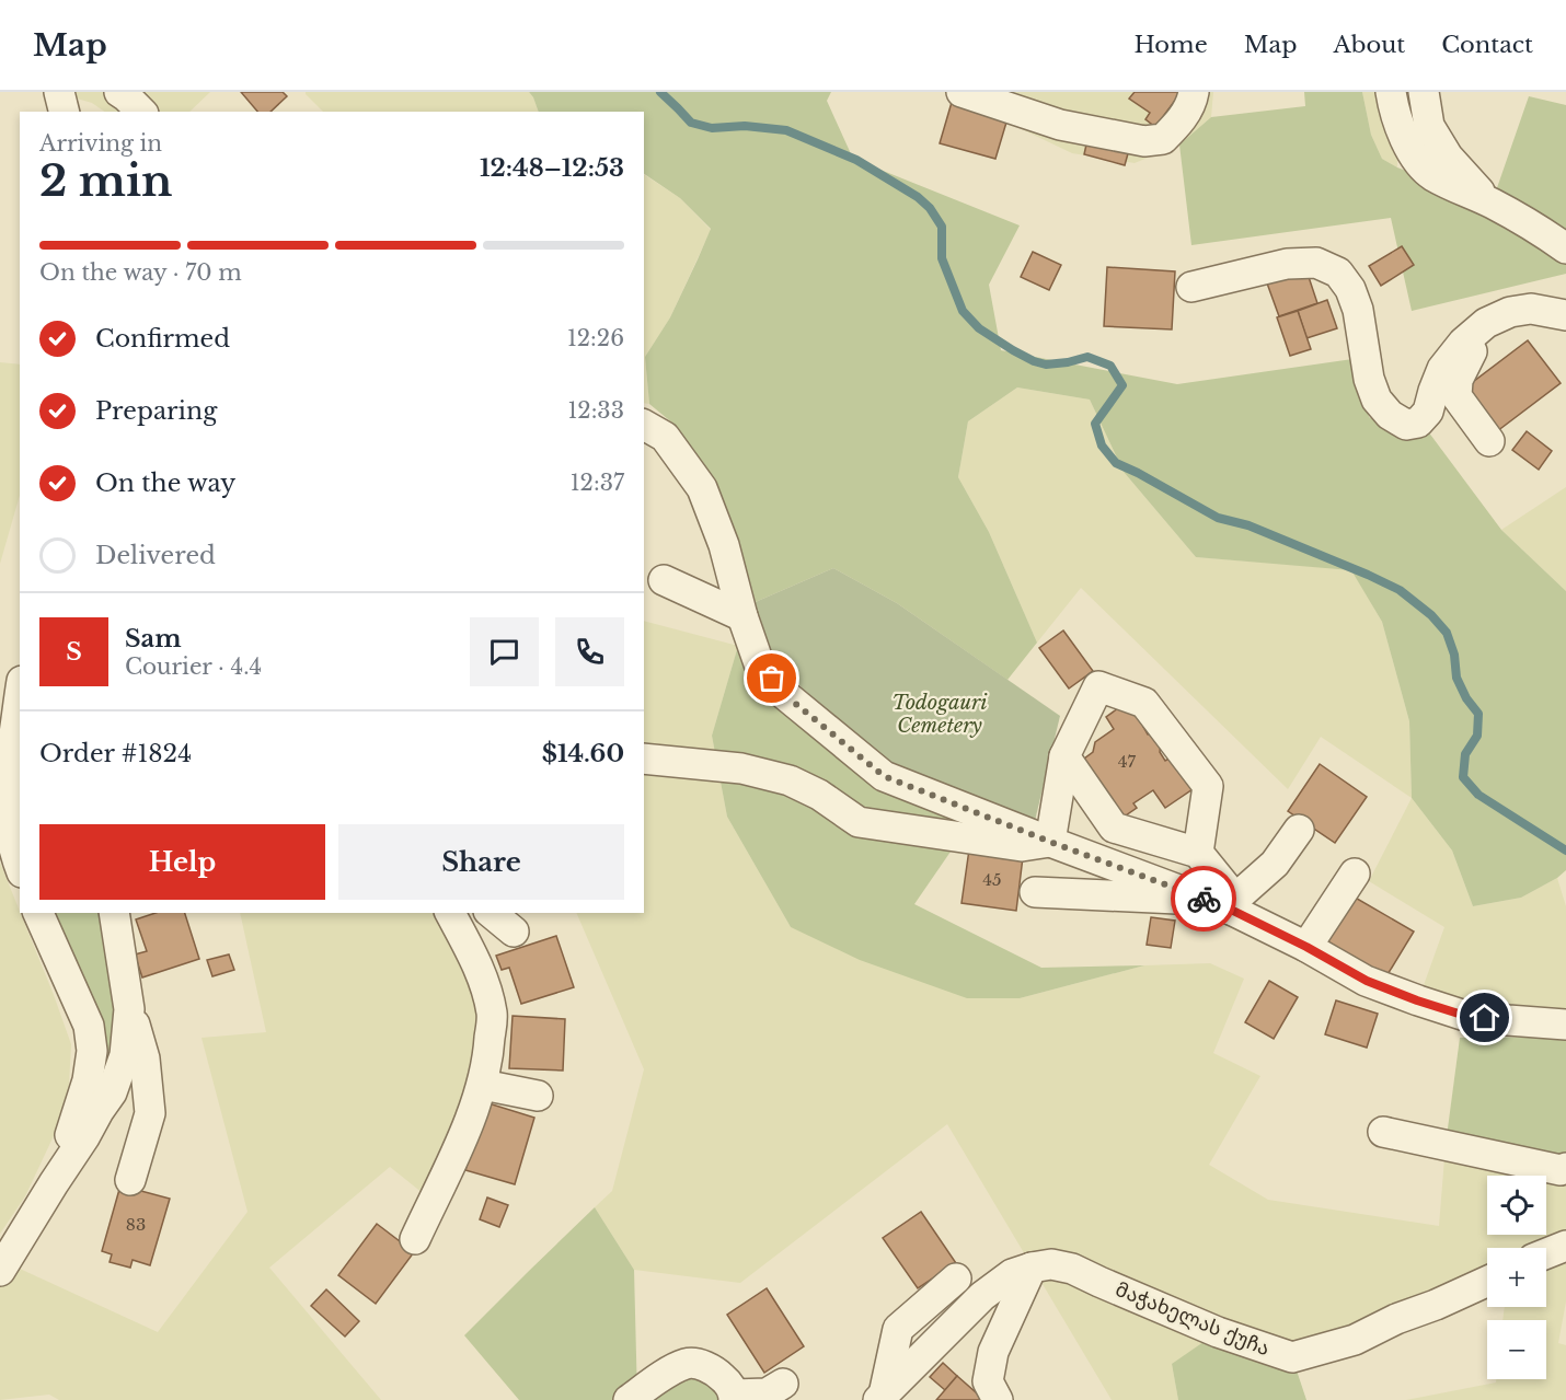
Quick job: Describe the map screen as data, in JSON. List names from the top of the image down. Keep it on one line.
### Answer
{"streets":{"street":["მაჭახელას ქუჩა"]},"parks":["Todogauri Cemetery"],"house_numbers":["47","45","83"],"page":{"header":"Map","nav":["Home","Map","About","Contact"],"heading":["2 min","Arriving in","12:48–12:53"],"panel":["Sam","Courier · 4.4","Order #1824","$14.60"],"bar":"On the way · 70 m","list":[["Confirmed","12:26"],["Preparing","12:33"],["On the way","12:37"],"Delivered"],"round":"S","buttons":["Help","Share"],"map_buttons":["+","−"]}}
